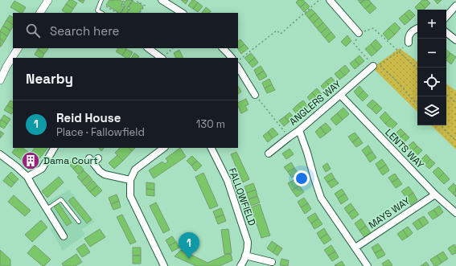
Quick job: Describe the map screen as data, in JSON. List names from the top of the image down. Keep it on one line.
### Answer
{"streets":{"street":["ANGLERS WAY","LENTS WAY","FALLOWFIELD","MAYS WAY"]},"crossings":[["ANGLERS WAY","LENTS WAY"],["LENTS WAY","MAYS WAY"]],"places":{"building":["Dama Court"]},"page":{"map_buttons":["+","−"],"search":"Search here","heading":"Nearby","list":[{"mark":"1","name":"Reid House","note":"Place · Fallowfield","value":"130 m"}],"pins":"1"}}
